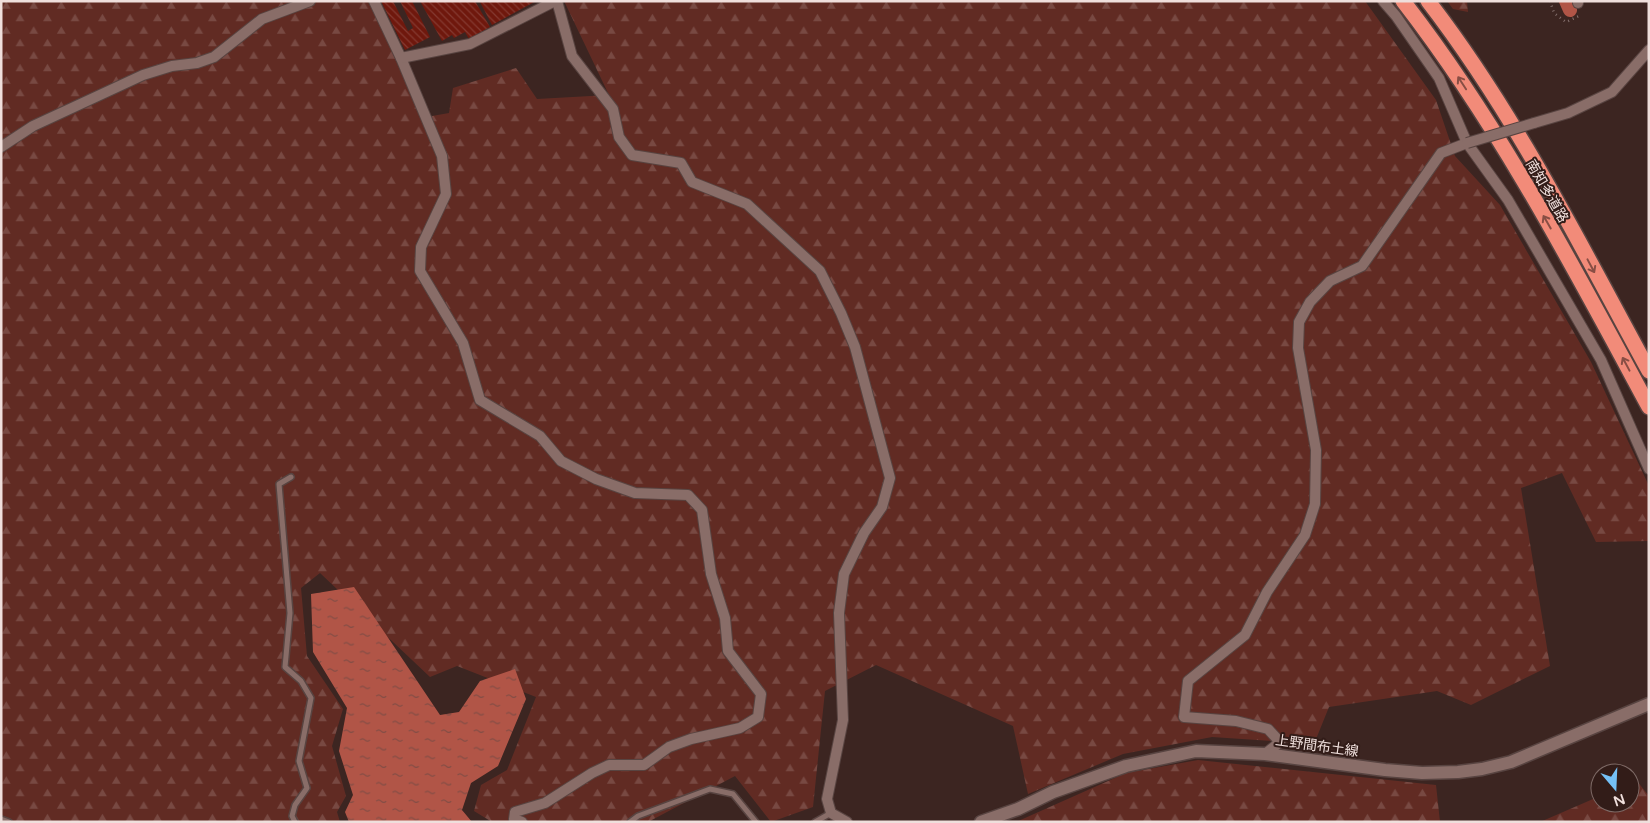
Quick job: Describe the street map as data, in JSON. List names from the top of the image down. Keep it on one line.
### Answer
{"streets":{"highway":["南知多道路"],"main road":["上野間布土線"]},"north":"bottom"}
